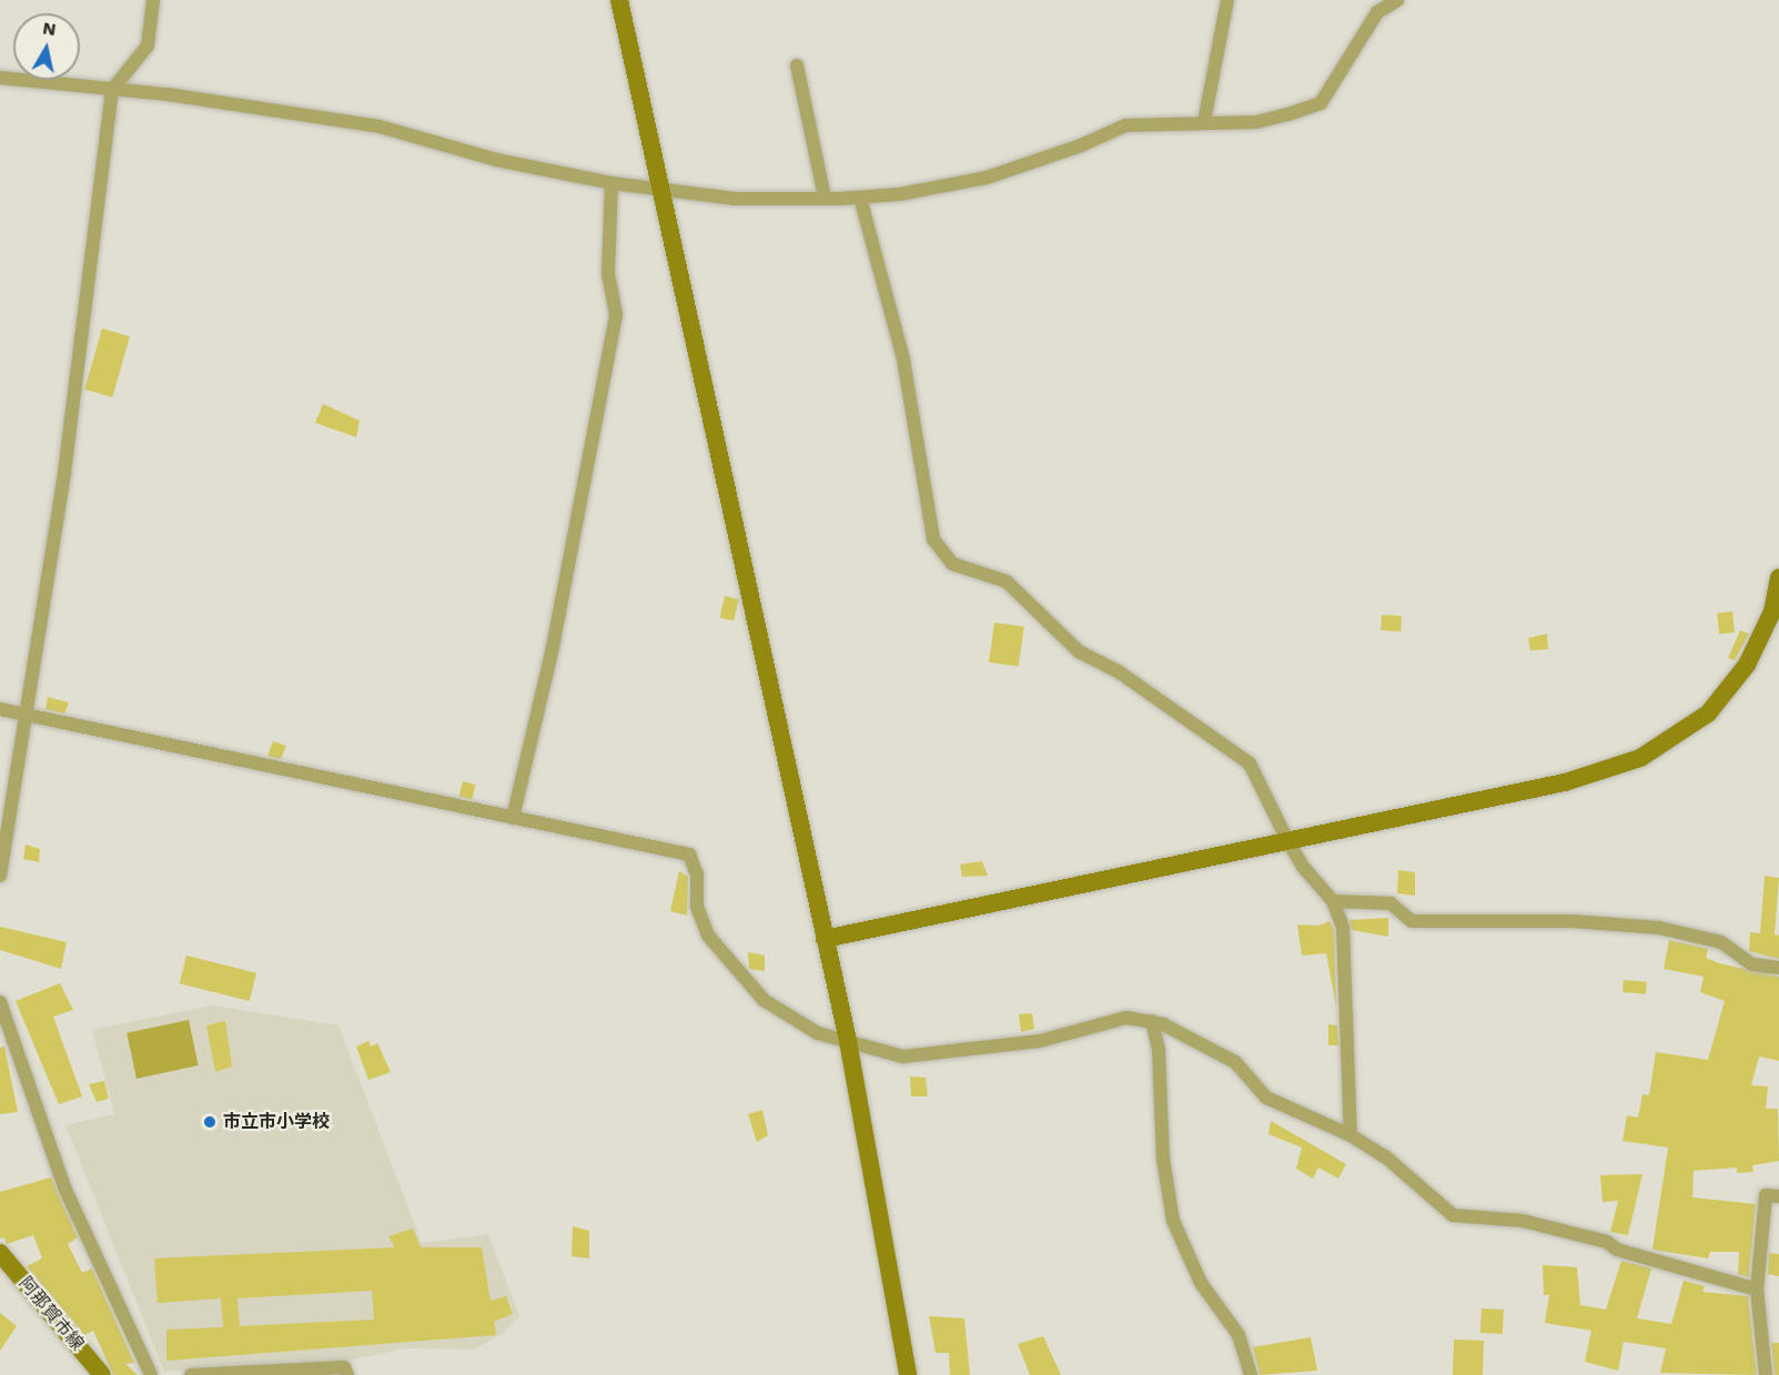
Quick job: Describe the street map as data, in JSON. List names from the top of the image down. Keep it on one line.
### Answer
{"streets":{"street":["阿那賀市線"]},"places":["市立市小学校"],"north":"top"}
